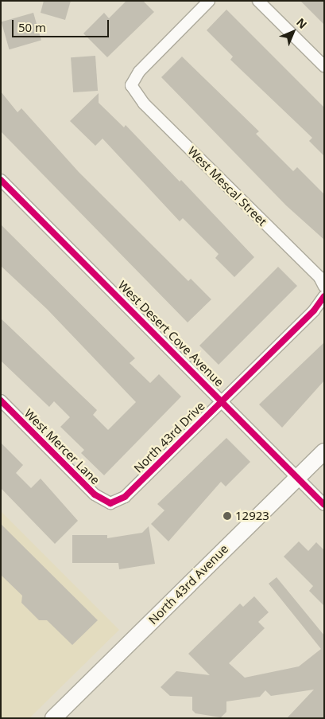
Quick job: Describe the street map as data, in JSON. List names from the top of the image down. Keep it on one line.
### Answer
{"streets":{"main road":["North 43rd Avenue"],"street":["West Mescal Street","West Desert Cove Avenue","North 43rd Drive","West Mercer Lane"]},"crossings":[["West Desert Cove Avenue","North 43rd Drive"],["West Desert Cove Avenue","North 43rd Avenue"],["North 43rd Drive","West Mercer Lane"]],"places":["12923"],"scale_bar":"50 m","north":"top right"}
